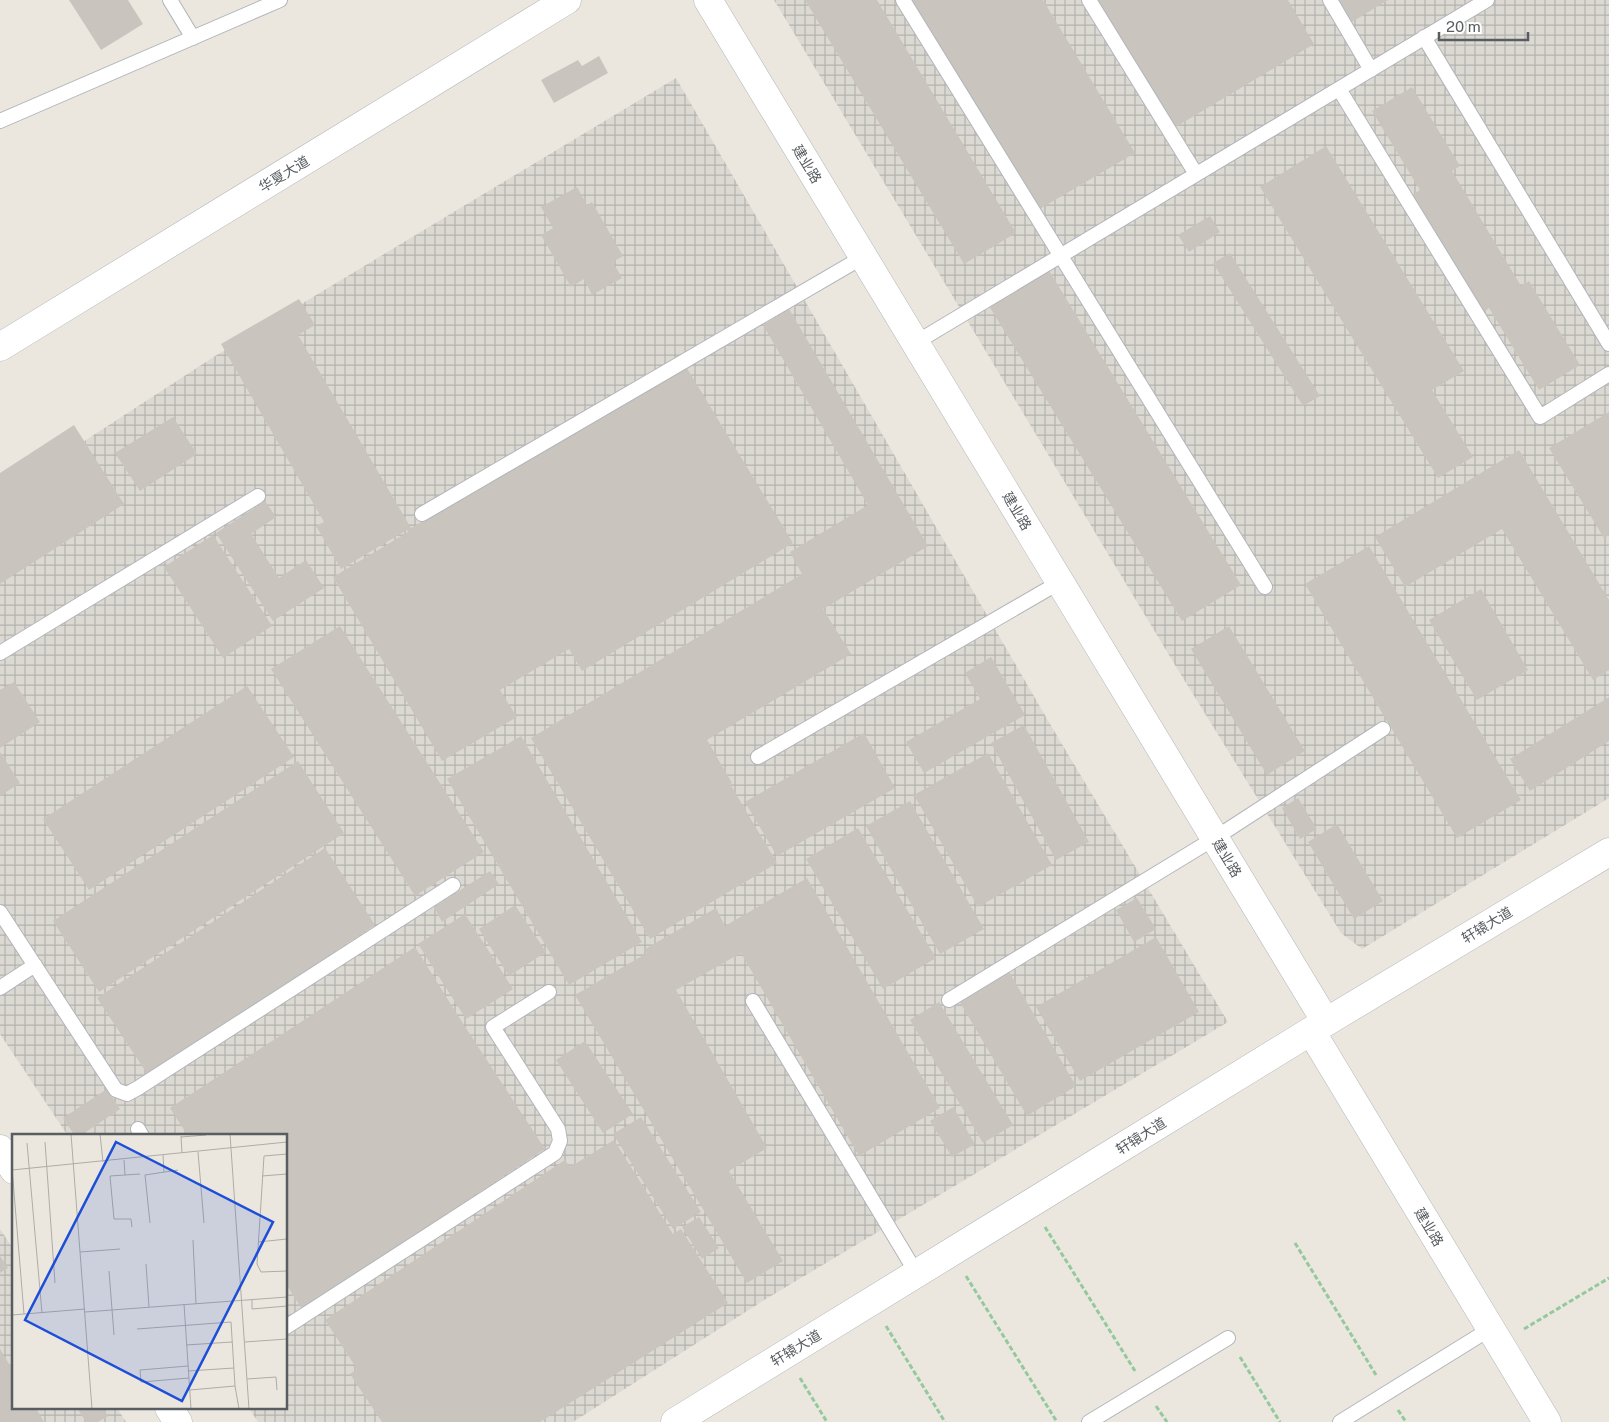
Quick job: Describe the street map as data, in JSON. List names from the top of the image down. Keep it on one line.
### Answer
{"streets":{"street":["建业路","华夏大道","轩辕大道"]},"crossings":[["建业路","轩辕大道"]],"scale_bar":"20 m"}
